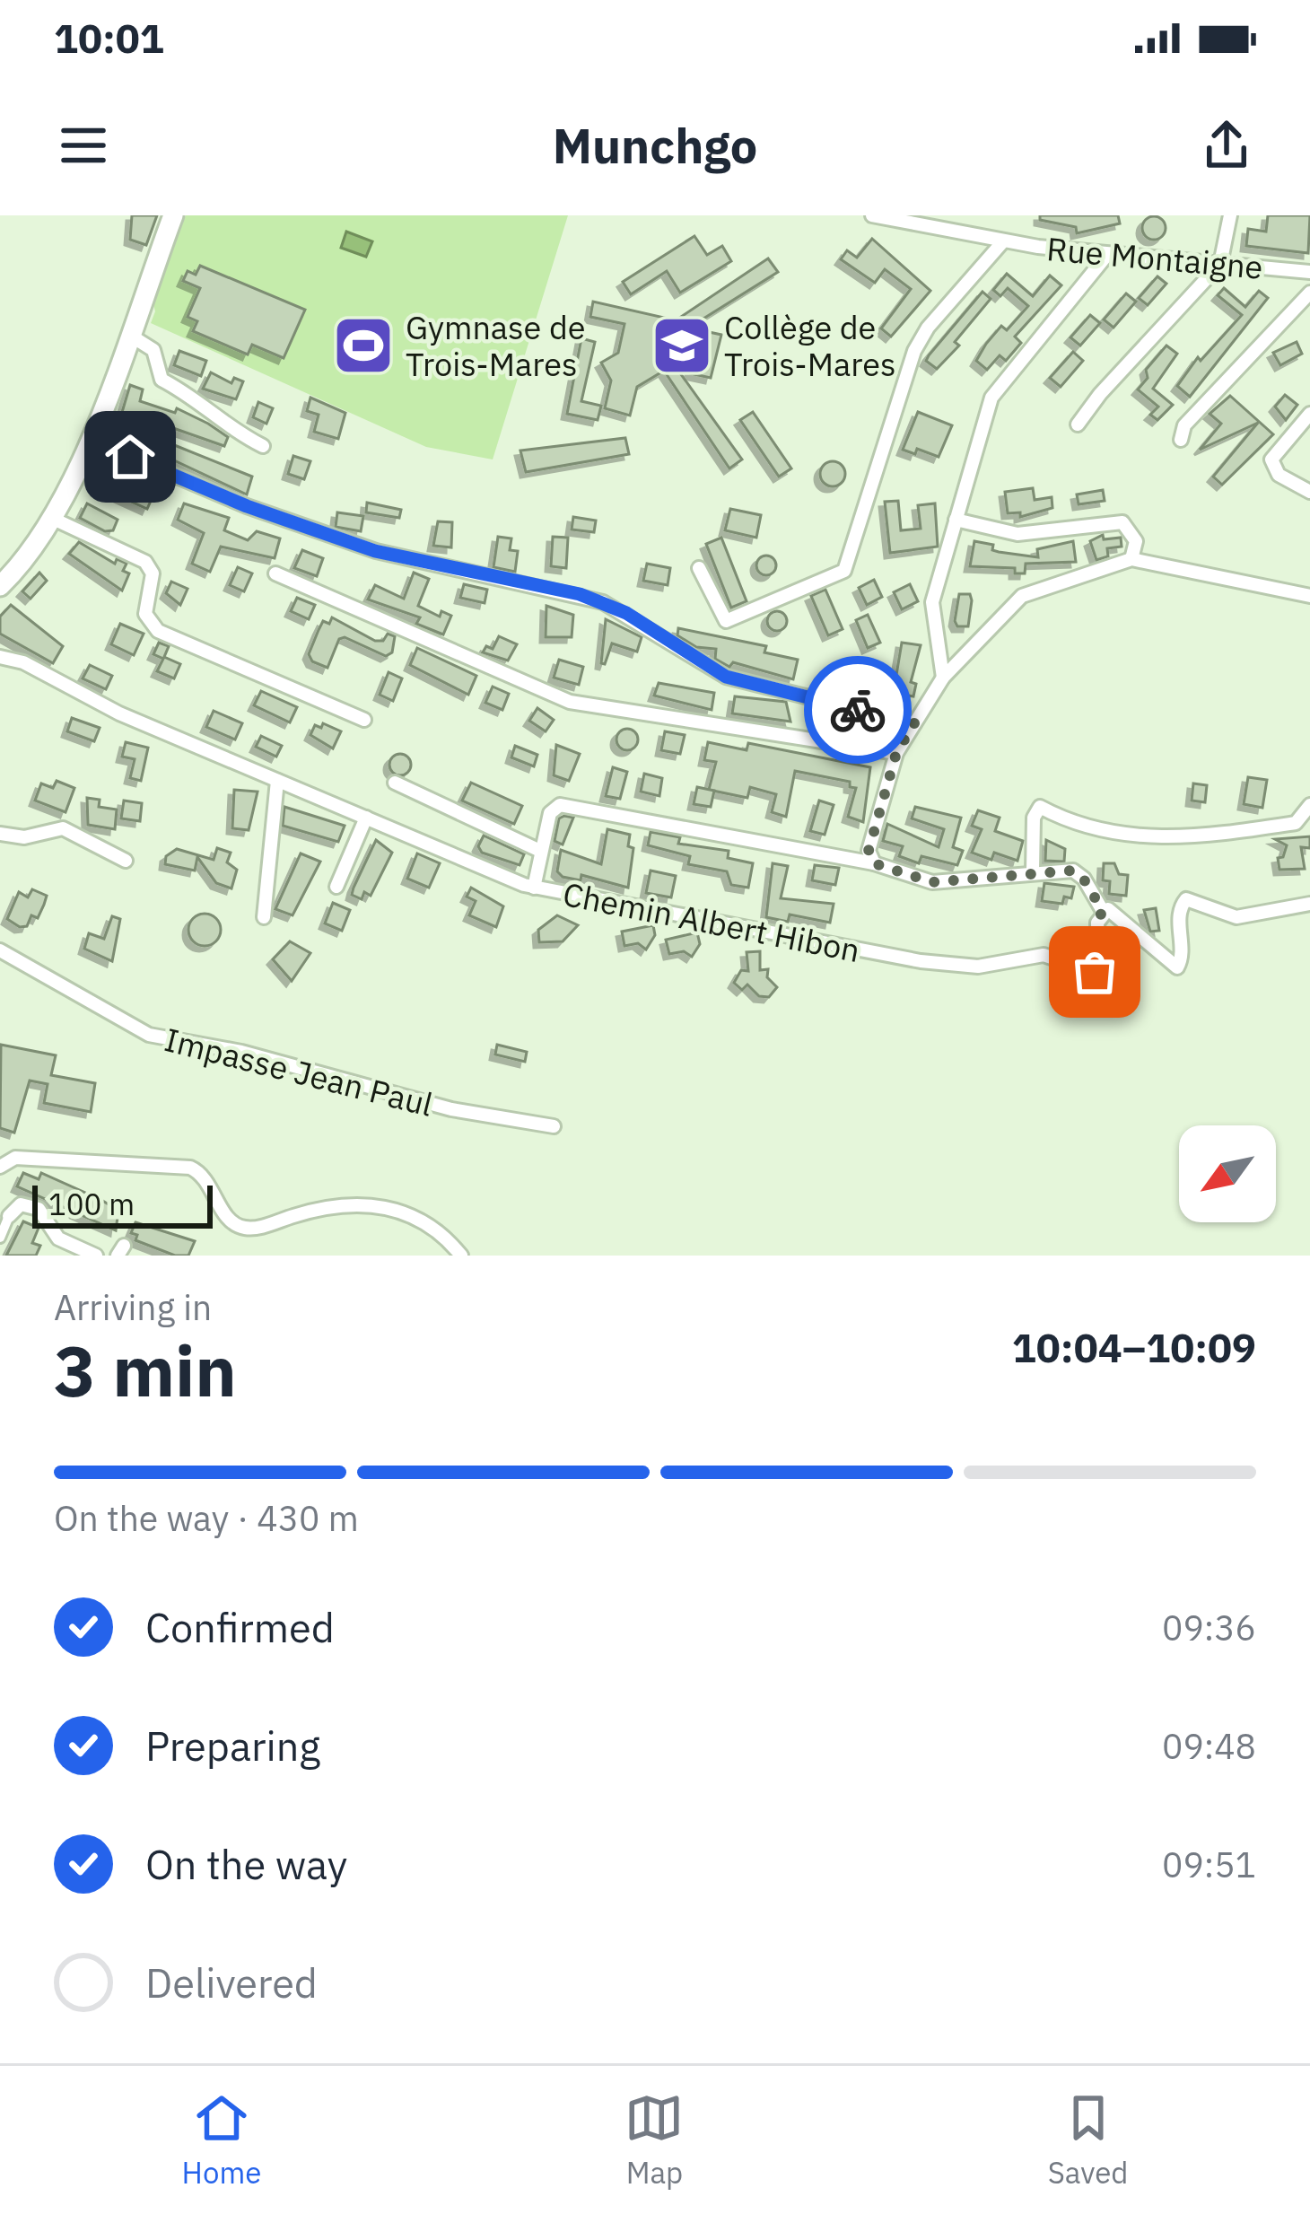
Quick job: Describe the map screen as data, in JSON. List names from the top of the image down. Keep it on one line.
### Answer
{"streets":{"street":["Rue Montaigne","Chemin Albert Hibon","Impasse Jean Paul"]},"places":{"sports":["Gymnase de Trois-Mares"],"school or university":["Collège de Trois-Mares"]},"scale_bar":"100 m","north":"bottom left","page":{"status":"10:01","header":"Munchgo","scale":"100 m","heading":["3 min","Arriving in","10:04–10:09"],"bar":"On the way · 430 m","list":[["Confirmed","09:36"],["Preparing","09:48"],["On the way","09:51"],"Delivered"],"tabs":["Home","Map","Saved"]}}
